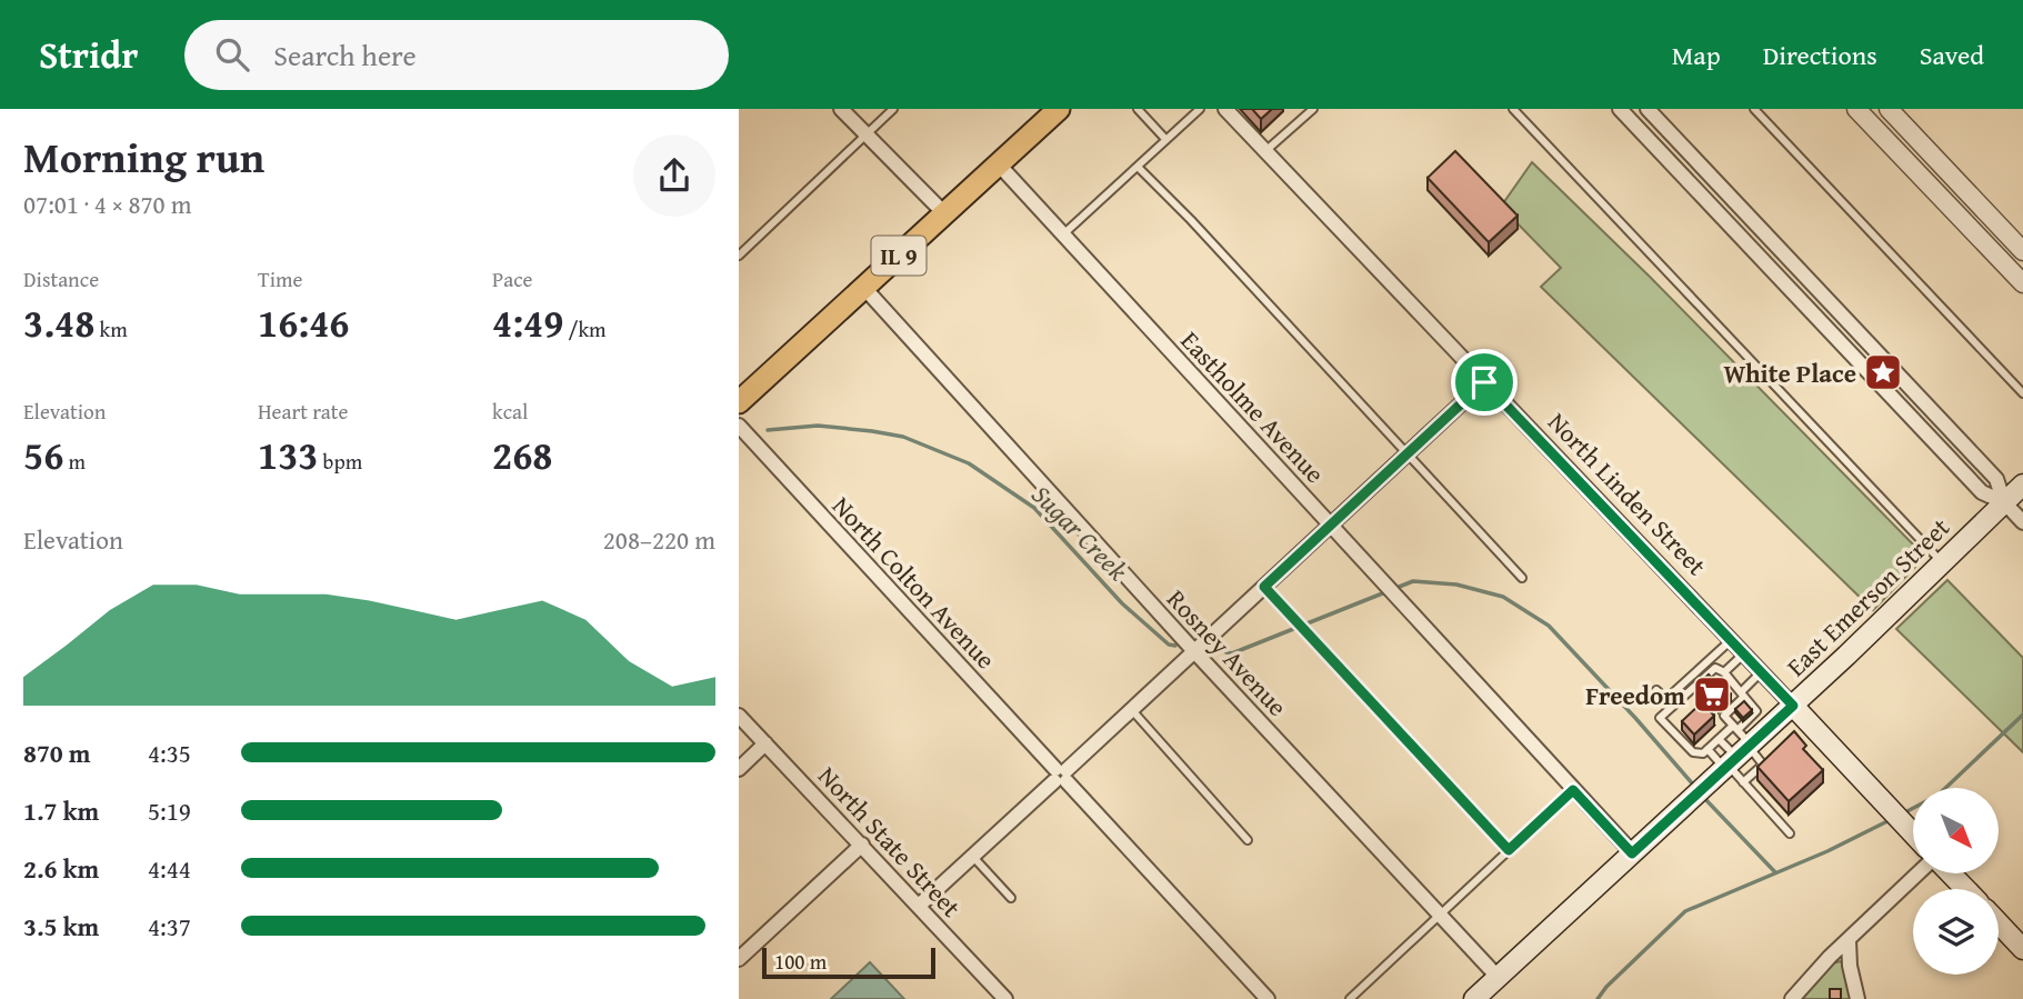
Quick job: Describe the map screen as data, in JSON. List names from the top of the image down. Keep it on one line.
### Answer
{"streets":{"main road":["IL 9","North Linden Street","East Emerson Street"],"street":["Eastholme Avenue","North Colton Avenue","Rosney Avenue","North State Street"]},"crossings":[["IL 9","Eastholme Avenue"],["IL 9","Rosney Avenue"],["Eastholme Avenue","East Emerson Street"],["North Linden Street","East Emerson Street"],["East Emerson Street","Rosney Avenue"]],"water":["Sugar Creek"],"places":{"place":["White Place"],"supermarket":["Freedom"]},"scale_bar":"100 m","north":"bottom right","page":{"header":"Stridr","search":"Search here","nav":["Map","Directions","Saved"],"heading":["Morning run","07:01 · 4 × 870 m"],"stats":[["Distance","3.48 km"],["Time","16:46"],["Pace","4:49 /km"],["Elevation","56 m"],["Heart rate","133 bpm"],["kcal","268"]],"chart":["Elevation","208–220 m"],"list":[{"name":"870 m","note":"4:35"},{"name":"1.7 km","note":"5:19"},{"name":"2.6 km","note":"4:44"},{"name":"3.5 km","note":"4:37"}],"scale":"100 m"}}
